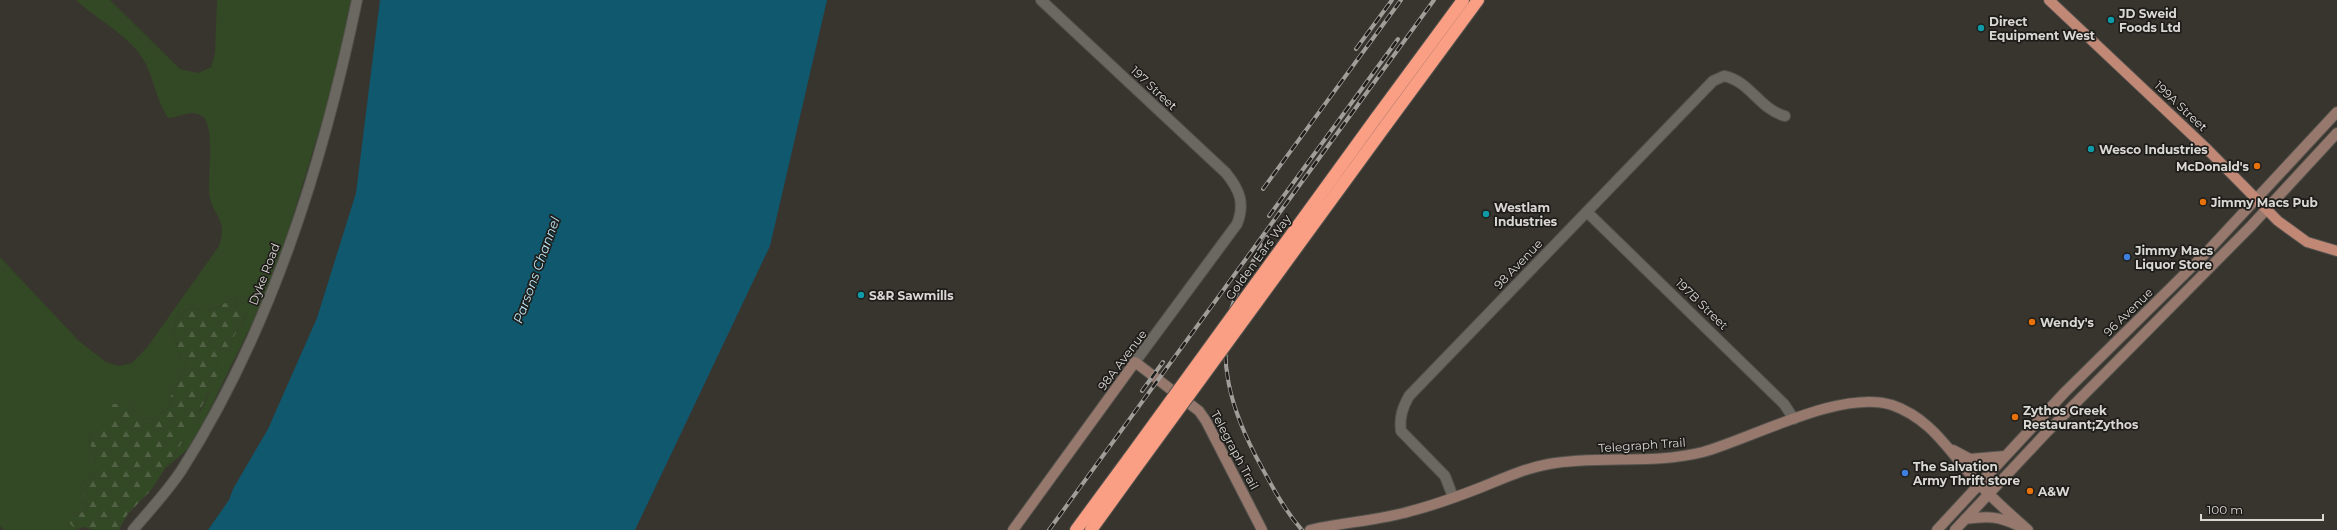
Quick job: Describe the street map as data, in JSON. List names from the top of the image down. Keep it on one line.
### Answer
{"streets":{"main road":["199A Street","96 Avenue","98A Avenue","Telegraph Trail"],"street":["197 Street","98 Avenue","Dyke Road","197B Street"]},"crossings":[["197 Street","98A Avenue"],["199A Street","96 Avenue"],["98 Avenue","197B Street"],["98 Avenue","Telegraph Trail"],["197B Street","Telegraph Trail"],["96 Avenue","Telegraph Trail"],["98A Avenue","Telegraph Trail"]],"water":["Parsons Channel"],"places":["JD Sweid Foods Ltd","Direct Equipment West","Wesco Industries","McDonald's","Jimmy Macs Pub","Westlam Industries","Jimmy Macs Liquor Store","S&R Sawmills","Wendy's","Zythos Greek Restaurant;Zythos","The Salvation Army Thrift store","A&W"],"scale_bar":"100 m"}
